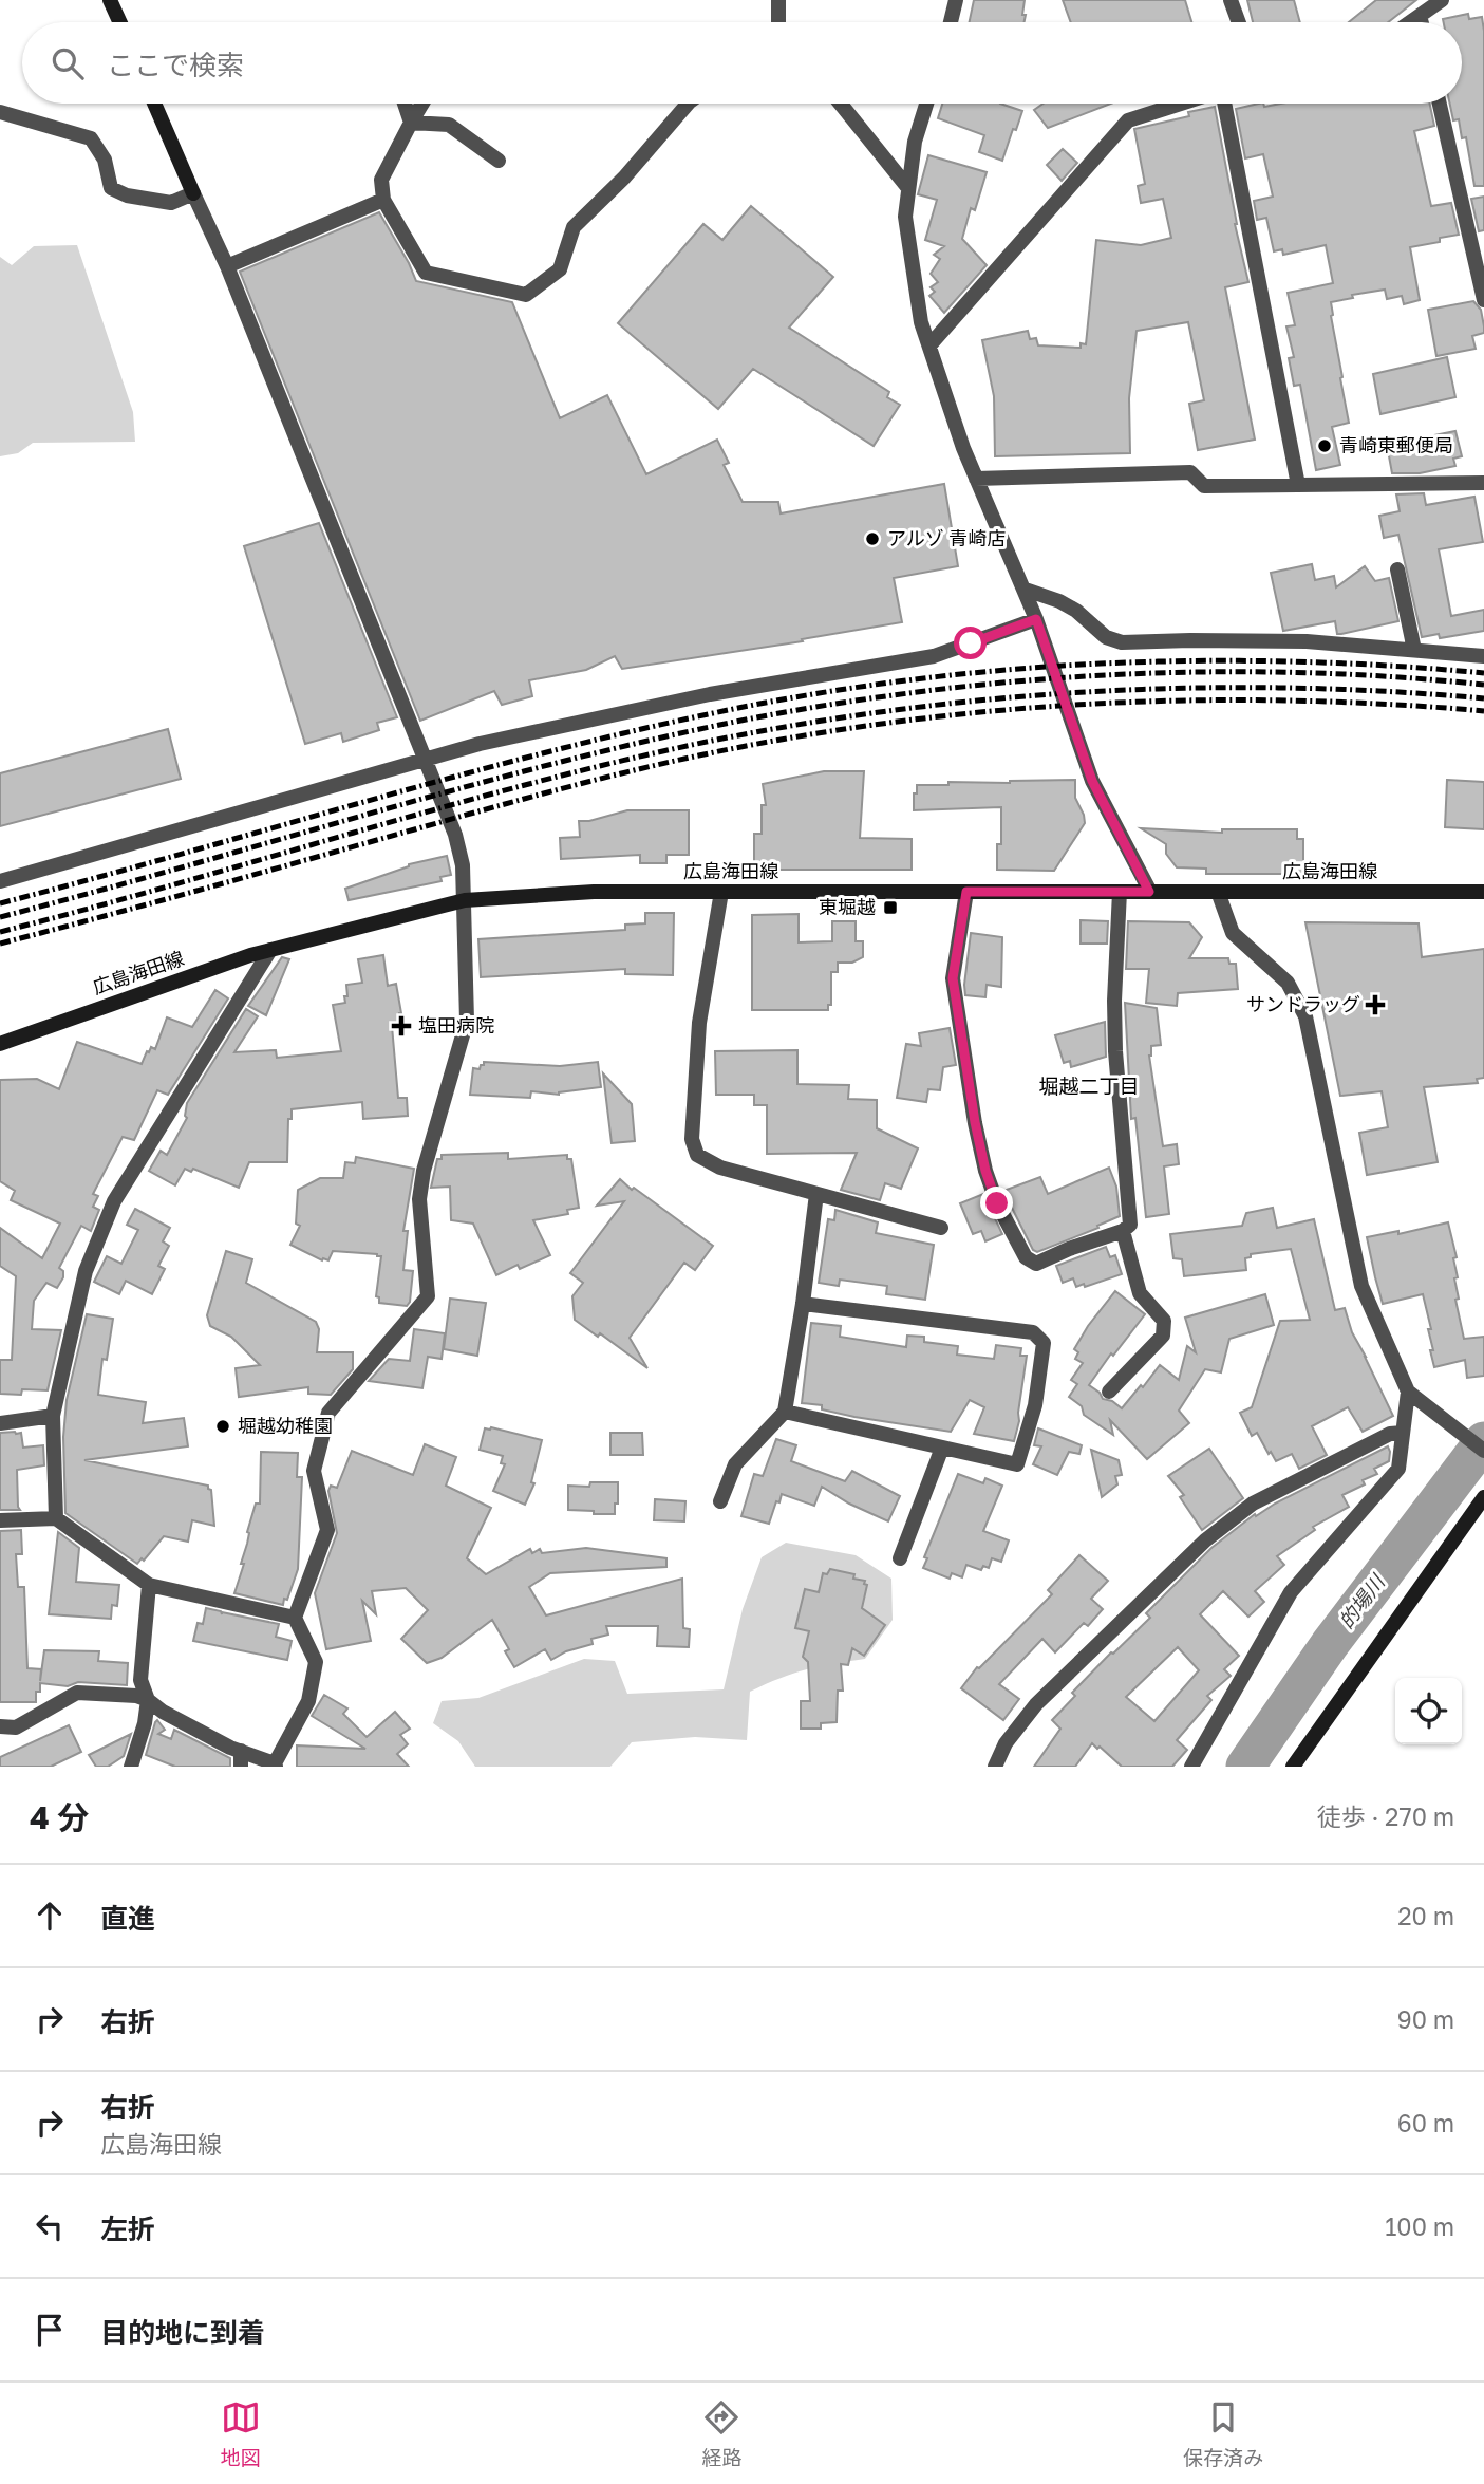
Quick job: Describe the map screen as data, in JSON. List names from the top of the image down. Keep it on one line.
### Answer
{"streets":{"main road":["広島海田線"]},"districts":["堀越二丁目"],"water":["的場川"],"places":{"other":["青崎東郵便局","アルゾ 青崎店","堀越幼稚園"],"transit":["東堀越"],"health":["サンドラッグ","塩田病院"]},"page":{"search":"ここで検索","heading":["4 分","徒歩 · 270 m"],"list":[["直進","20 m"],["右折","90 m"],["右折","広島海田線","60 m"],["左折","100 m"],"目的地に到着"],"nav":["地図","経路","保存済み"]}}
